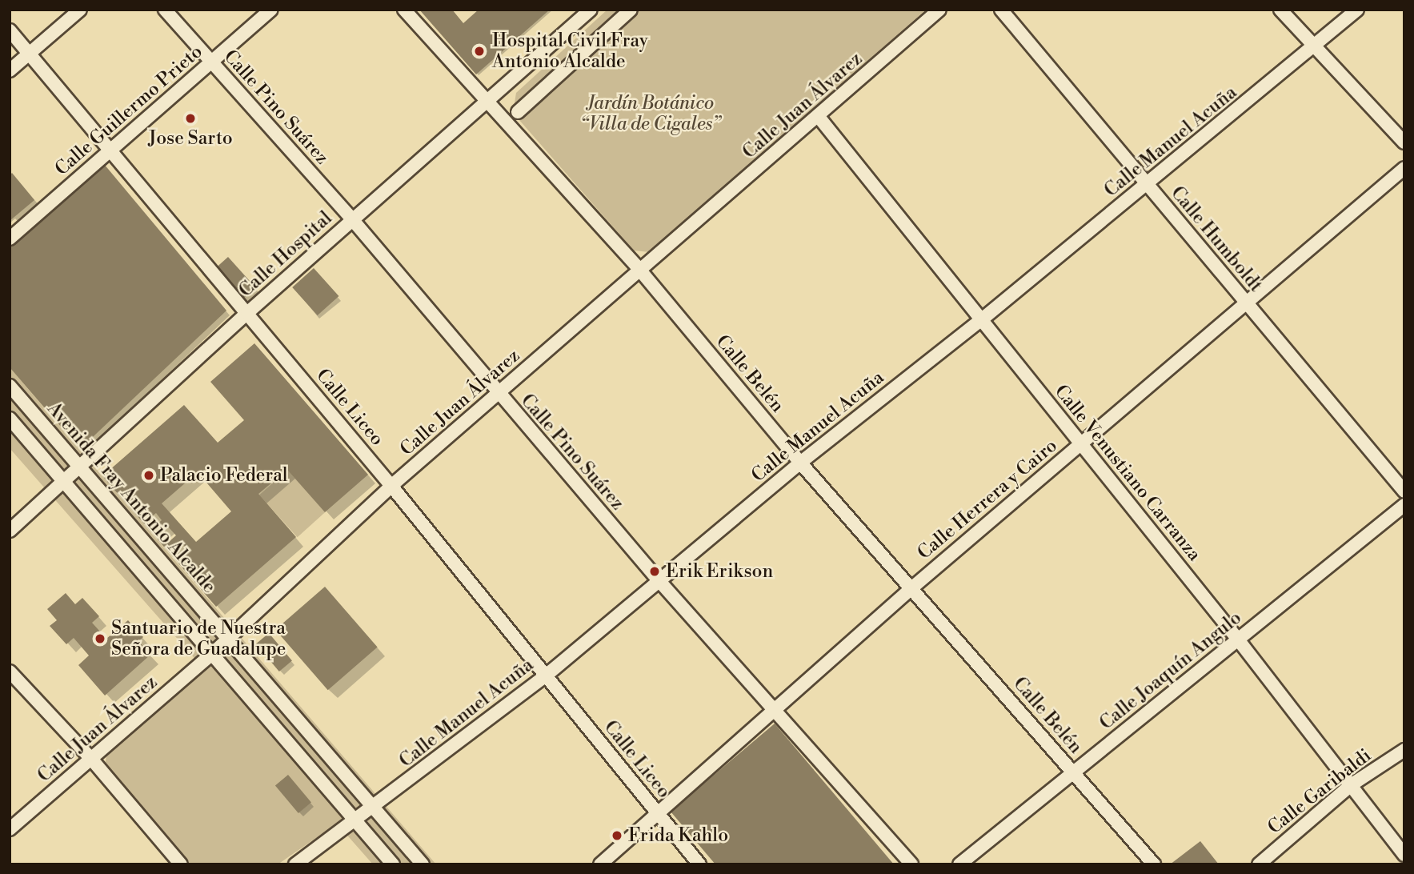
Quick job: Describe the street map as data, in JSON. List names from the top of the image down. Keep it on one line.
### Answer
{"streets":{"street":["Calle Juan Álvarez","Calle Pino Suárez","Calle Guillermo Prieto","Calle Manuel Acuña","Calle Humboldt","Calle Hospital","Calle Belén","Calle Liceo","Calle Venustiano Carranza","Avenida Fray Antonio Alcalde","Calle Herrera y Cairo","Calle Joaquín Angulo","Calle Garibaldi"]},"crossings":[["Calle Juan Álvarez","Calle Pino Suárez"],["Calle Juan Álvarez","Calle Belén"],["Calle Juan Álvarez","Calle Liceo"],["Calle Juan Álvarez","Calle Venustiano Carranza"],["Calle Juan Álvarez","Avenida Fray Antonio Alcalde"],["Calle Pino Suárez","Calle Guillermo Prieto"],["Calle Pino Suárez","Calle Manuel Acuña"],["Calle Pino Suárez","Calle Hospital"],["Calle Pino Suárez","Calle Herrera y Cairo"],["Calle Guillermo Prieto","Calle Liceo"],["Calle Manuel Acuña","Calle Humboldt"],["Calle Manuel Acuña","Calle Belén"],["Calle Manuel Acuña","Calle Liceo"],["Calle Manuel Acuña","Calle Venustiano Carranza"],["Calle Manuel Acuña","Avenida Fray Antonio Alcalde"],["Calle Humboldt","Calle Herrera y Cairo"],["Calle Hospital","Calle Belén"],["Calle Hospital","Calle Liceo"],["Calle Hospital","Avenida Fray Antonio Alcalde"],["Calle Belén","Calle Herrera y Cairo"],["Calle Belén","Calle Joaquín Angulo"],["Calle Liceo","Calle Herrera y Cairo"],["Calle Venustiano Carranza","Calle Herrera y Cairo"],["Calle Venustiano Carranza","Calle Joaquín Angulo"],["Calle Venustiano Carranza","Calle Garibaldi"]],"parks":["Jardín Botánico “Villa de Cigales”"],"places":["Hospital Civil Fray Antonio Alcalde","Jose Sarto","Palacio Federal","Erik Erikson","Santuario de Nuestra Señora de Guadalupe","Frida Kahlo"]}
